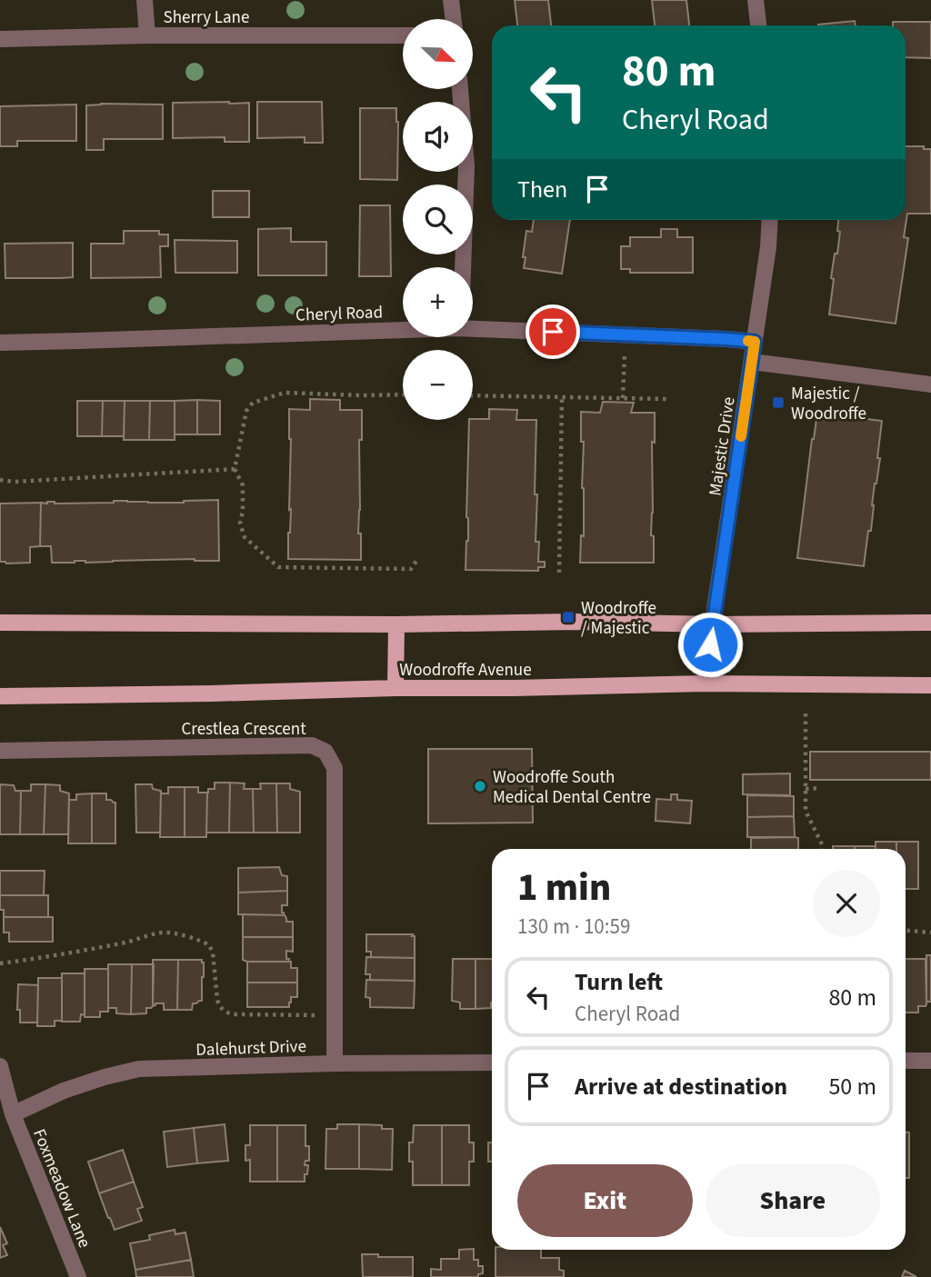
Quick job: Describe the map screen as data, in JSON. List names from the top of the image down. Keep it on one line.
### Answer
{"streets":{"main road":["Woodroffe Avenue"],"street":["Sherry Lane","Cheryl Road","Majestic Drive","Crestlea Crescent","Dalehurst Drive","Foxmeadow Lane"]},"crossings":[["Cheryl Road","Majestic Drive"],["Majestic Drive","Woodroffe Avenue"],["Crestlea Crescent","Dalehurst Drive"],["Dalehurst Drive","Foxmeadow Lane"]],"places":{"transit":["Majestic / Woodroffe","Woodroffe / Majestic"],"other":["Woodroffe South Medical Dental Centre"]},"north":"bottom right","page":{"map_buttons":["+","−"],"turn":["80 m","Cheryl Road"],"then":"Then","heading":["1 min","130 m · 10:59"],"list":[{"name":"Turn left","note":"Cheryl Road","value":"80 m"},{"name":"Arrive at destination","value":"50 m"}],"buttons":["Exit","Share"]}}
